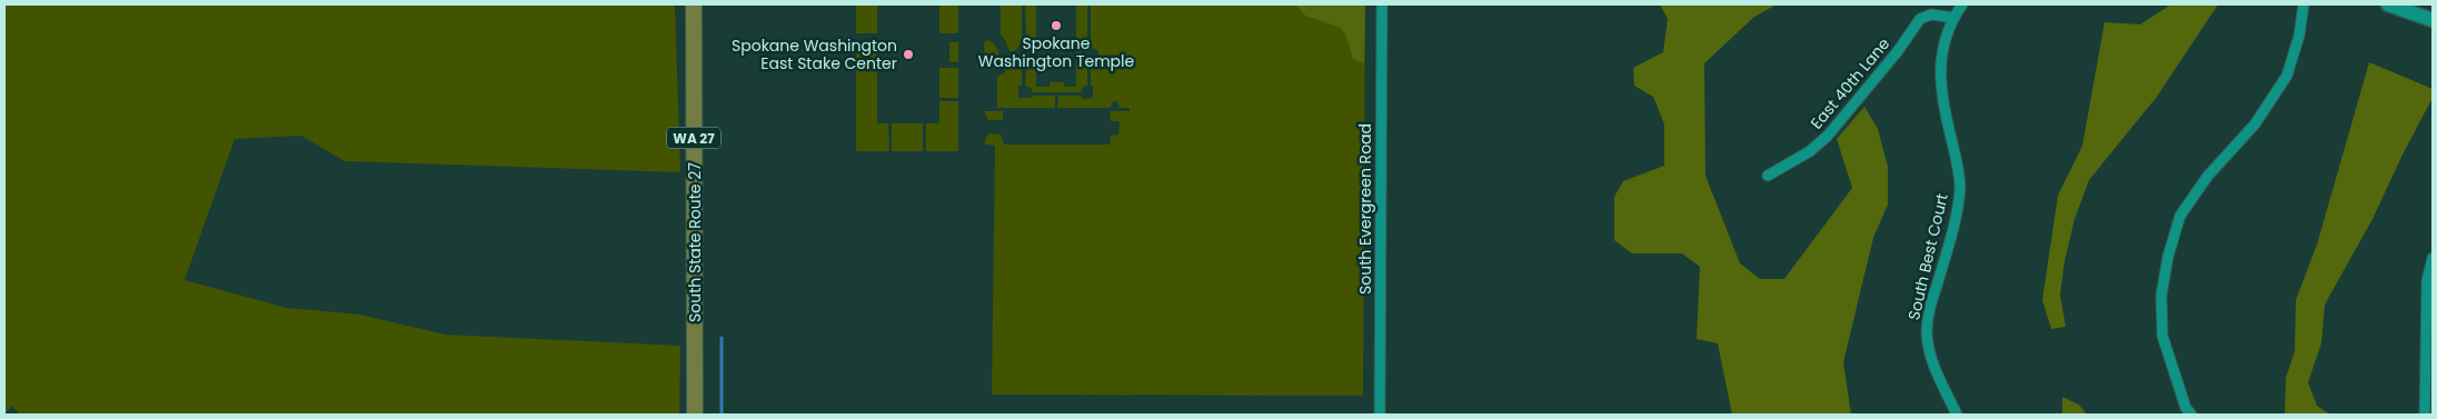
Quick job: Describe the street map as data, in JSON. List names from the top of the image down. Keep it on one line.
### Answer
{"streets":{"main road":["WA 27","South State Route 27"],"street":["East 40th Lane","South Evergreen Road","South Best Court"]},"crossings":[["East 40th Lane","South Best Court"]],"places":["Spokane Washington Temple","Spokane Washington East Stake Center"]}
